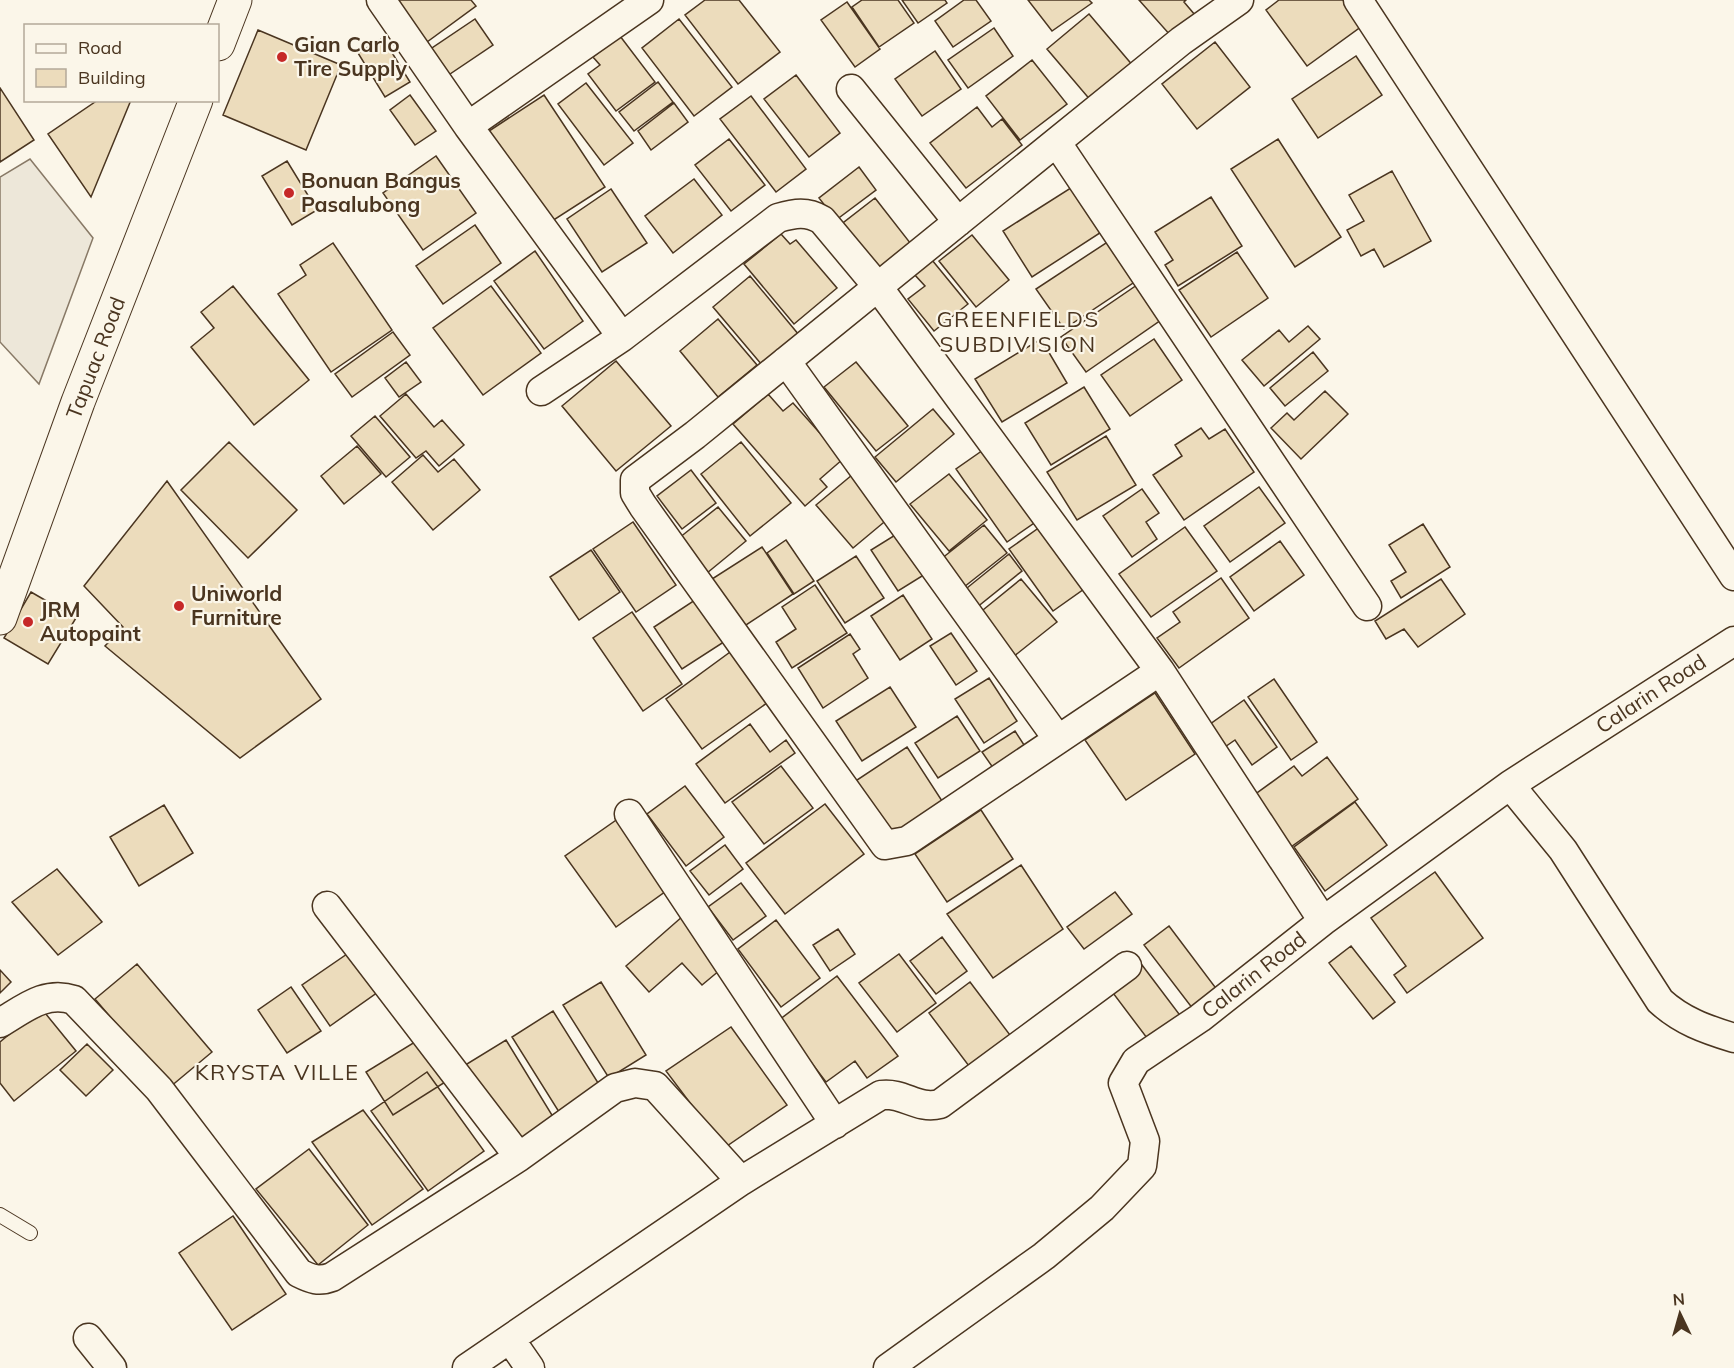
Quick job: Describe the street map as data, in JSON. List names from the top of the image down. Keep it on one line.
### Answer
{"streets":{"main road":["Tapuac Road"],"street":["Calarin Road"]},"districts":["GREENFIELDS SUBDIVISION","KRYSTA VILLE"],"places":["Gian Carlo Tire Supply","Bonuan Bangus Pasalubong","Uniworld Furniture","JRM Autopaint"],"legend":["Road","Building"],"north":"top"}
